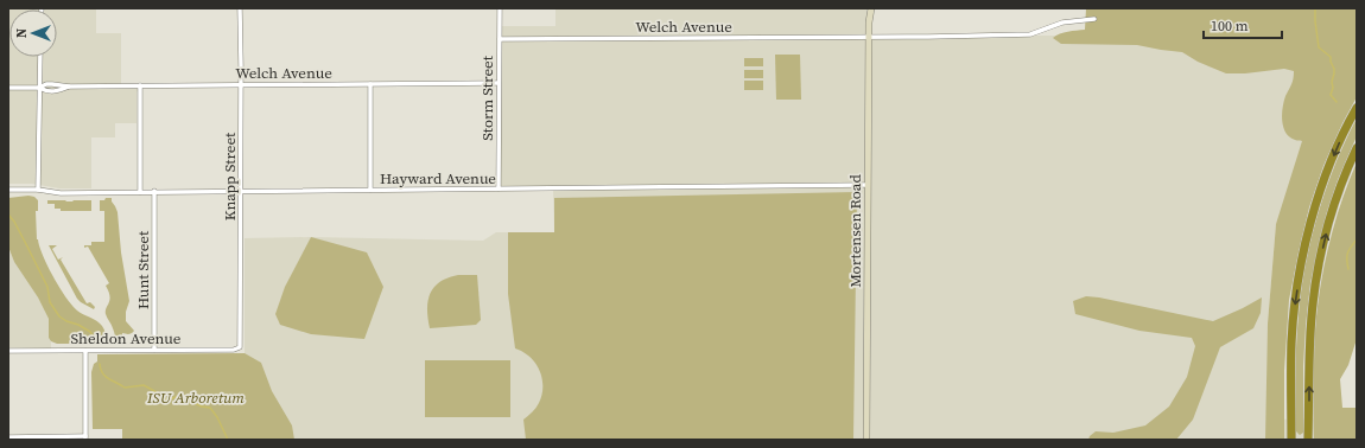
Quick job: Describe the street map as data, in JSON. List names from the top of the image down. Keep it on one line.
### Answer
{"streets":{"street":["Welch Avenue","Storm Street","Knapp Street","Hayward Avenue","Mortensen Road","Hunt Street","Sheldon Avenue"]},"crossings":[["Welch Avenue","Storm Street"],["Welch Avenue","Knapp Street"],["Welch Avenue","Mortensen Road"],["Storm Street","Hayward Avenue"],["Knapp Street","Hayward Avenue"],["Knapp Street","Sheldon Avenue"],["Hayward Avenue","Mortensen Road"],["Hayward Avenue","Hunt Street"],["Hunt Street","Sheldon Avenue"]],"parks":["ISU Arboretum"],"scale_bar":"100 m","north":"left"}
